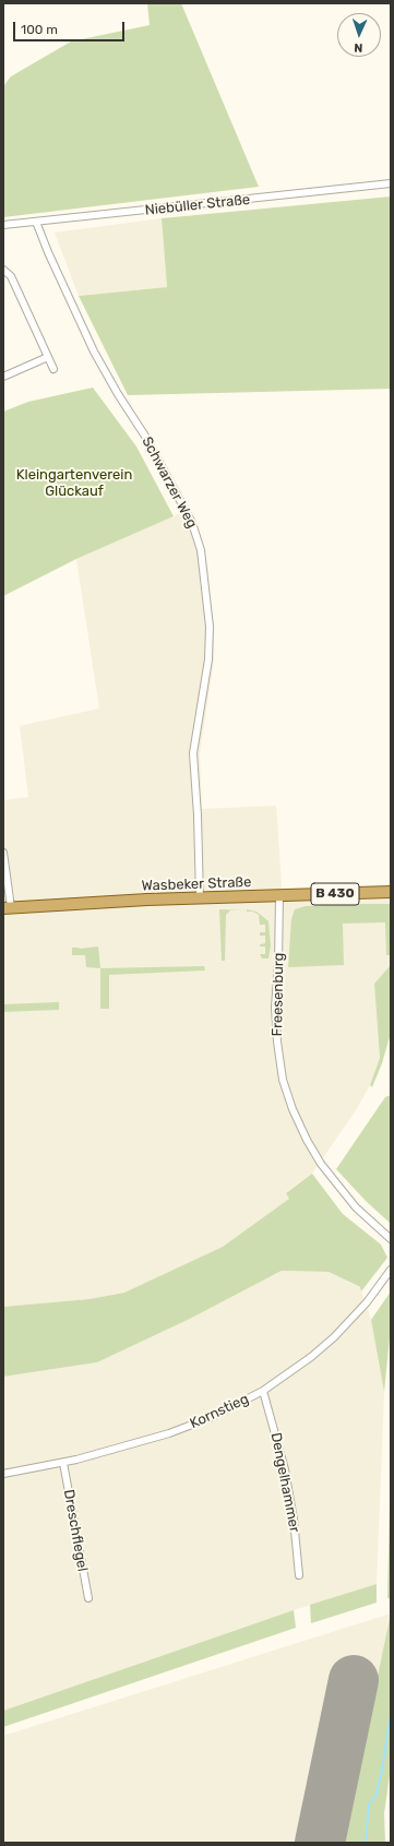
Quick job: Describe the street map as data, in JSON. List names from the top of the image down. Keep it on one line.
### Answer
{"streets":{"main road":["Wasbeker Straße","B 430"],"street":["Niebüller Straße","Schwarzer Weg","Freesenburg","Kornstieg","Dengelhammer","Dreschflegel"]},"crossings":[["Niebüller Straße","Schwarzer Weg"],["Schwarzer Weg","Wasbeker Straße"],["Wasbeker Straße","Freesenburg"],["Kornstieg","Dengelhammer"],["Kornstieg","Dreschflegel"]],"parks":["Kleingartenverein Glückauf"],"scale_bar":"100 m","north":"bottom"}
